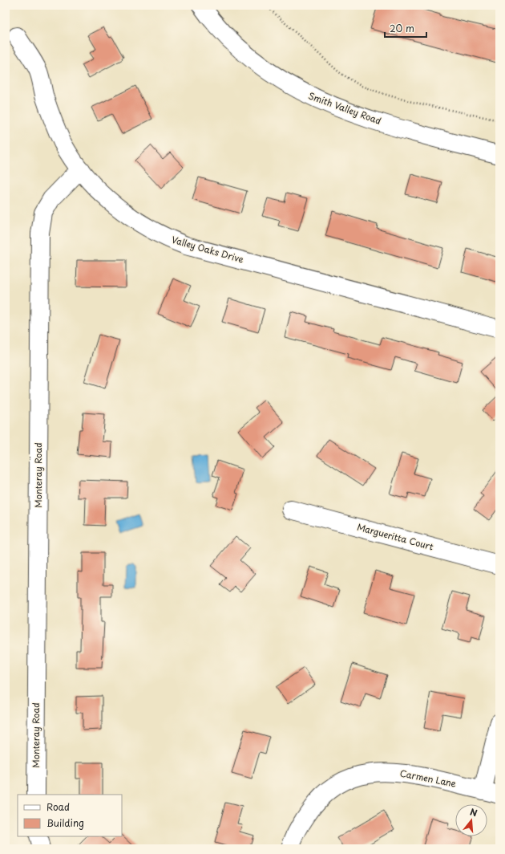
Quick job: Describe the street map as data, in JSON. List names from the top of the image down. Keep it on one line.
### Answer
{"streets":{"street":["Smith Valley Road","Valley Oaks Drive","Monteray Road","Margueritta Court","Carmen Lane"]},"crossings":[["Valley Oaks Drive","Monteray Road"]],"legend":["Road","Building"],"scale_bar":"20 m","north":"top"}
